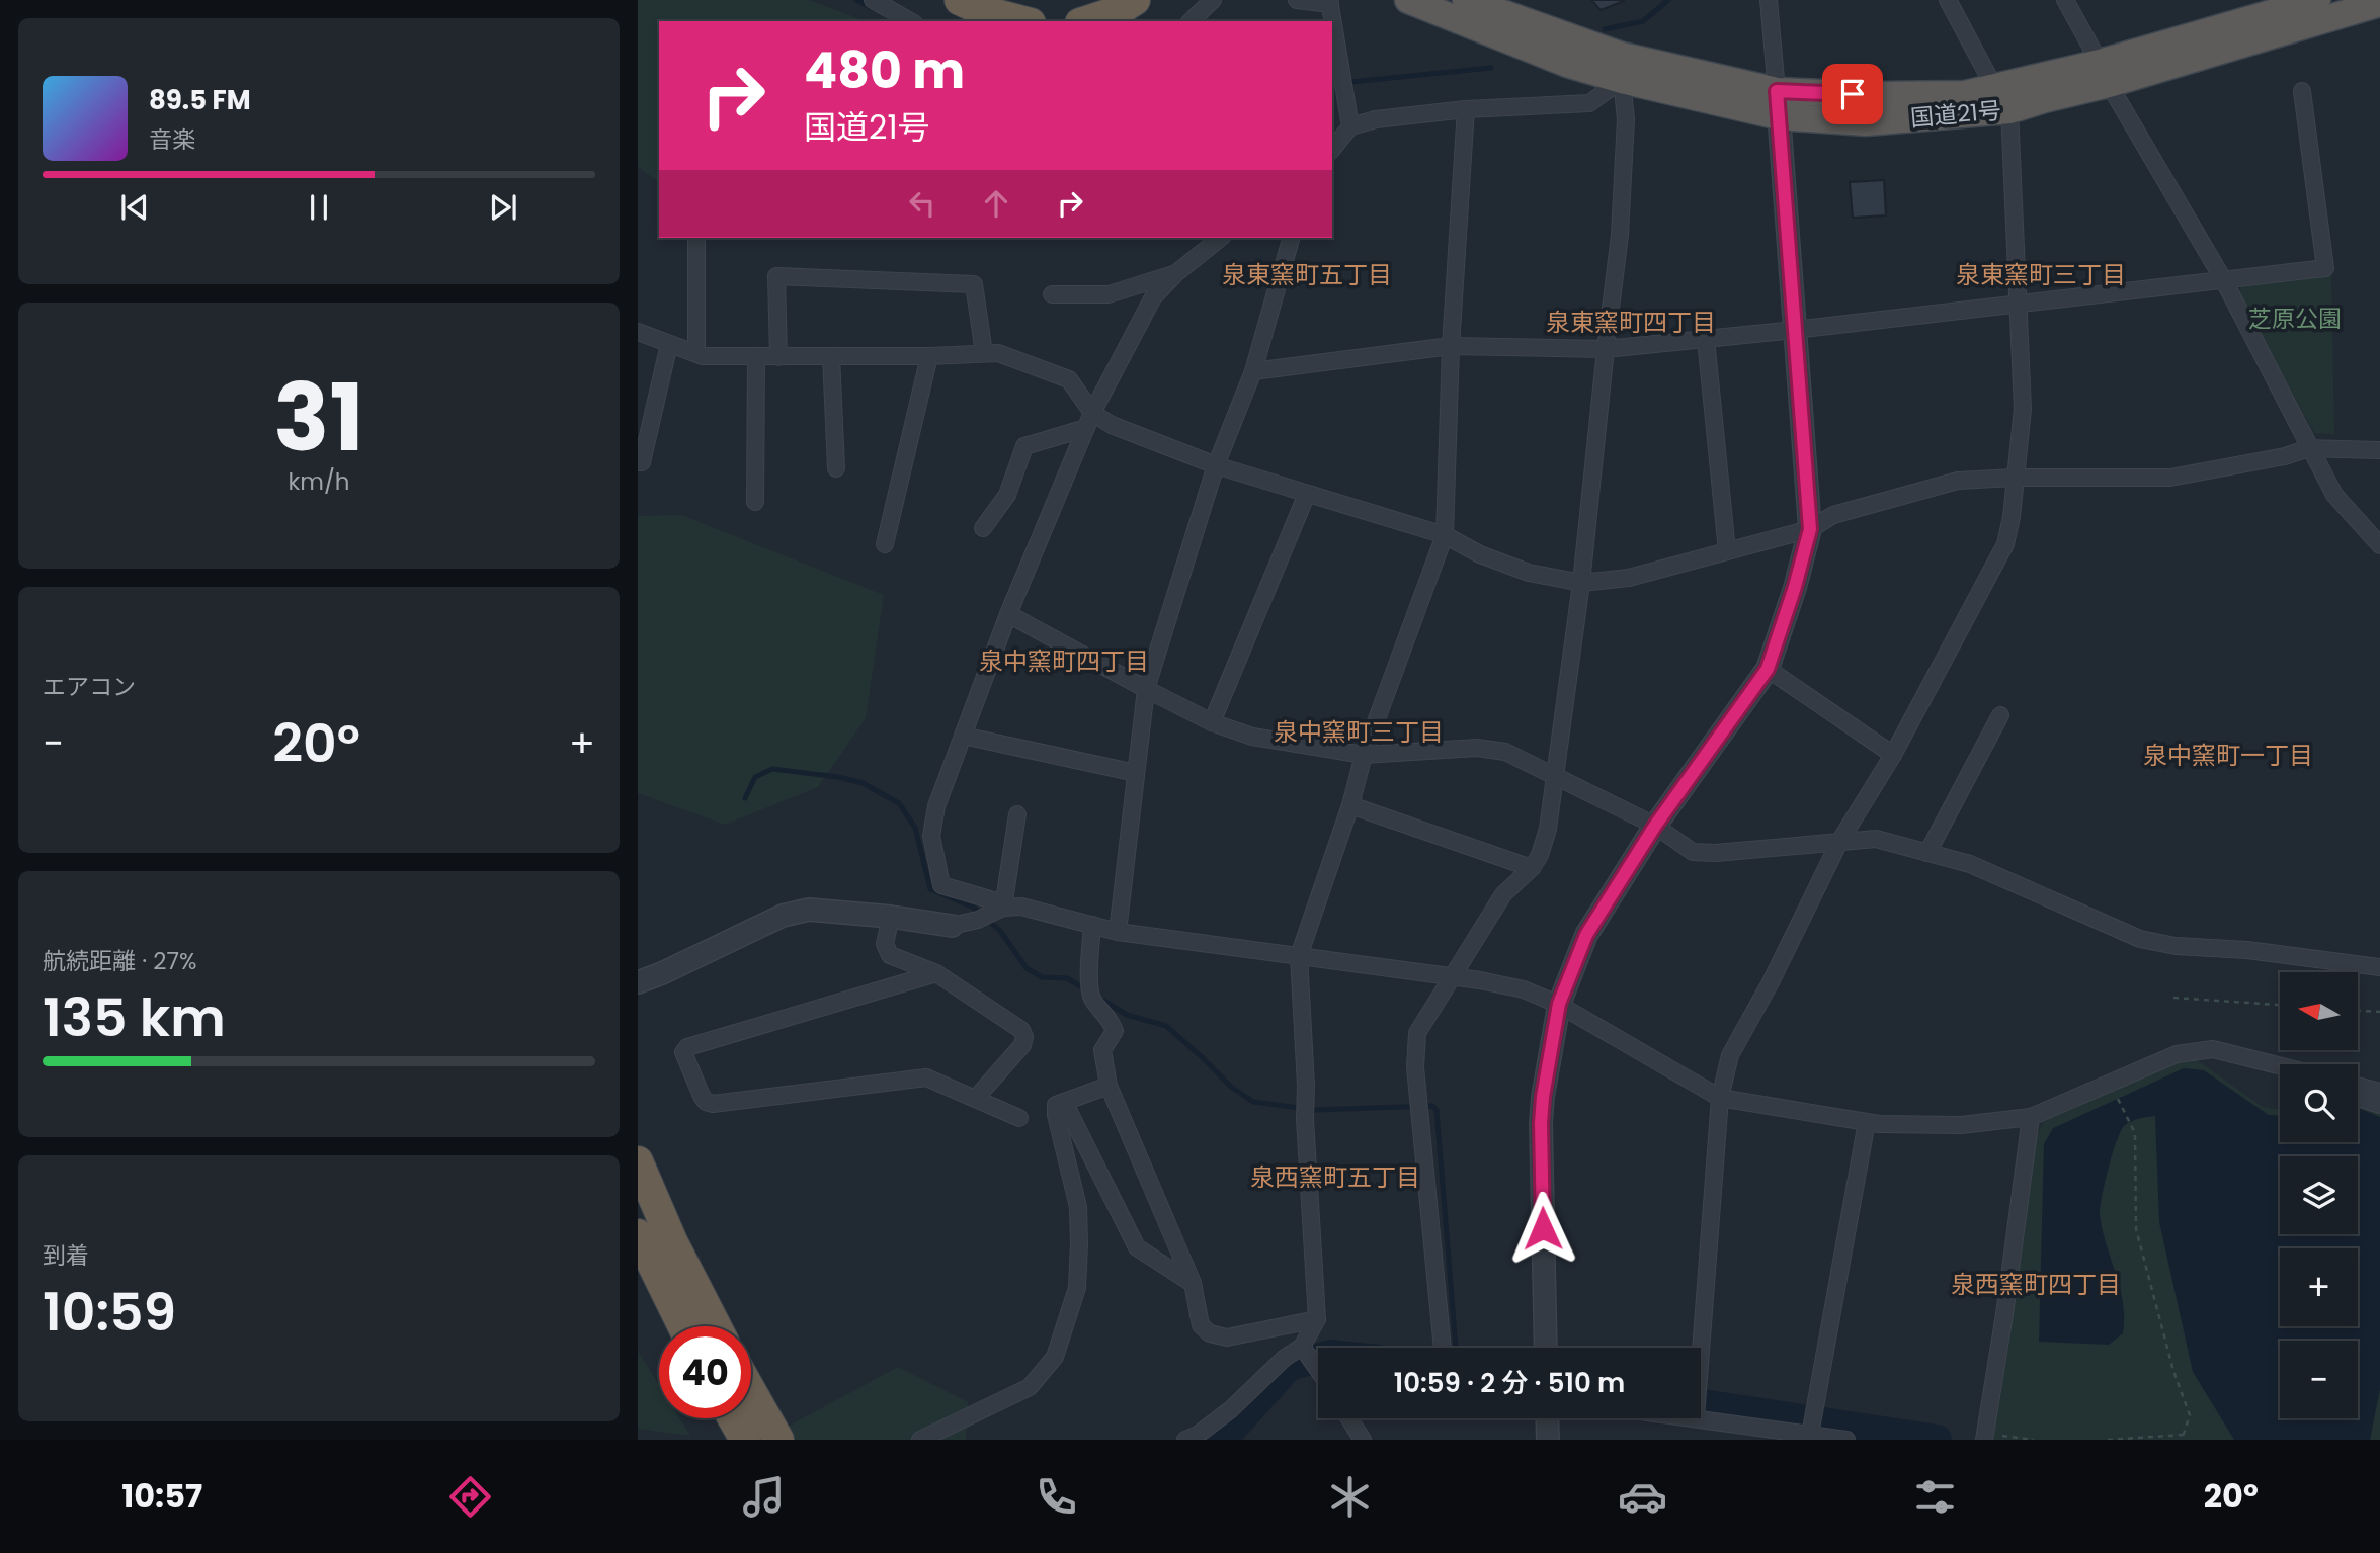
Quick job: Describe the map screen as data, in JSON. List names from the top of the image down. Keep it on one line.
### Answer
{"streets":{"highway":["国道21号"]},"districts":["泉東窯町五丁目","泉東窯町三丁目","泉東窯町四丁目","泉中窯町四丁目","泉中窯町三丁目","泉中窯町一丁目","泉西窯町五丁目","泉西窯町四丁目"],"parks":["芝原公園"],"north":"left","page":{"turn":["480 m","国道21号"],"song":["89.5 FM","音楽"],"tile":[["31","km/h"],"エアコン",["航続距離 · 27%","135 km"],["到着","10:59"]],"heat":["−","20°","+"],"map_buttons":["+","−"],"limit":"40","trip":"10:59 · 2 分 · 510 m","tabs":["10:57","20°"]}}
